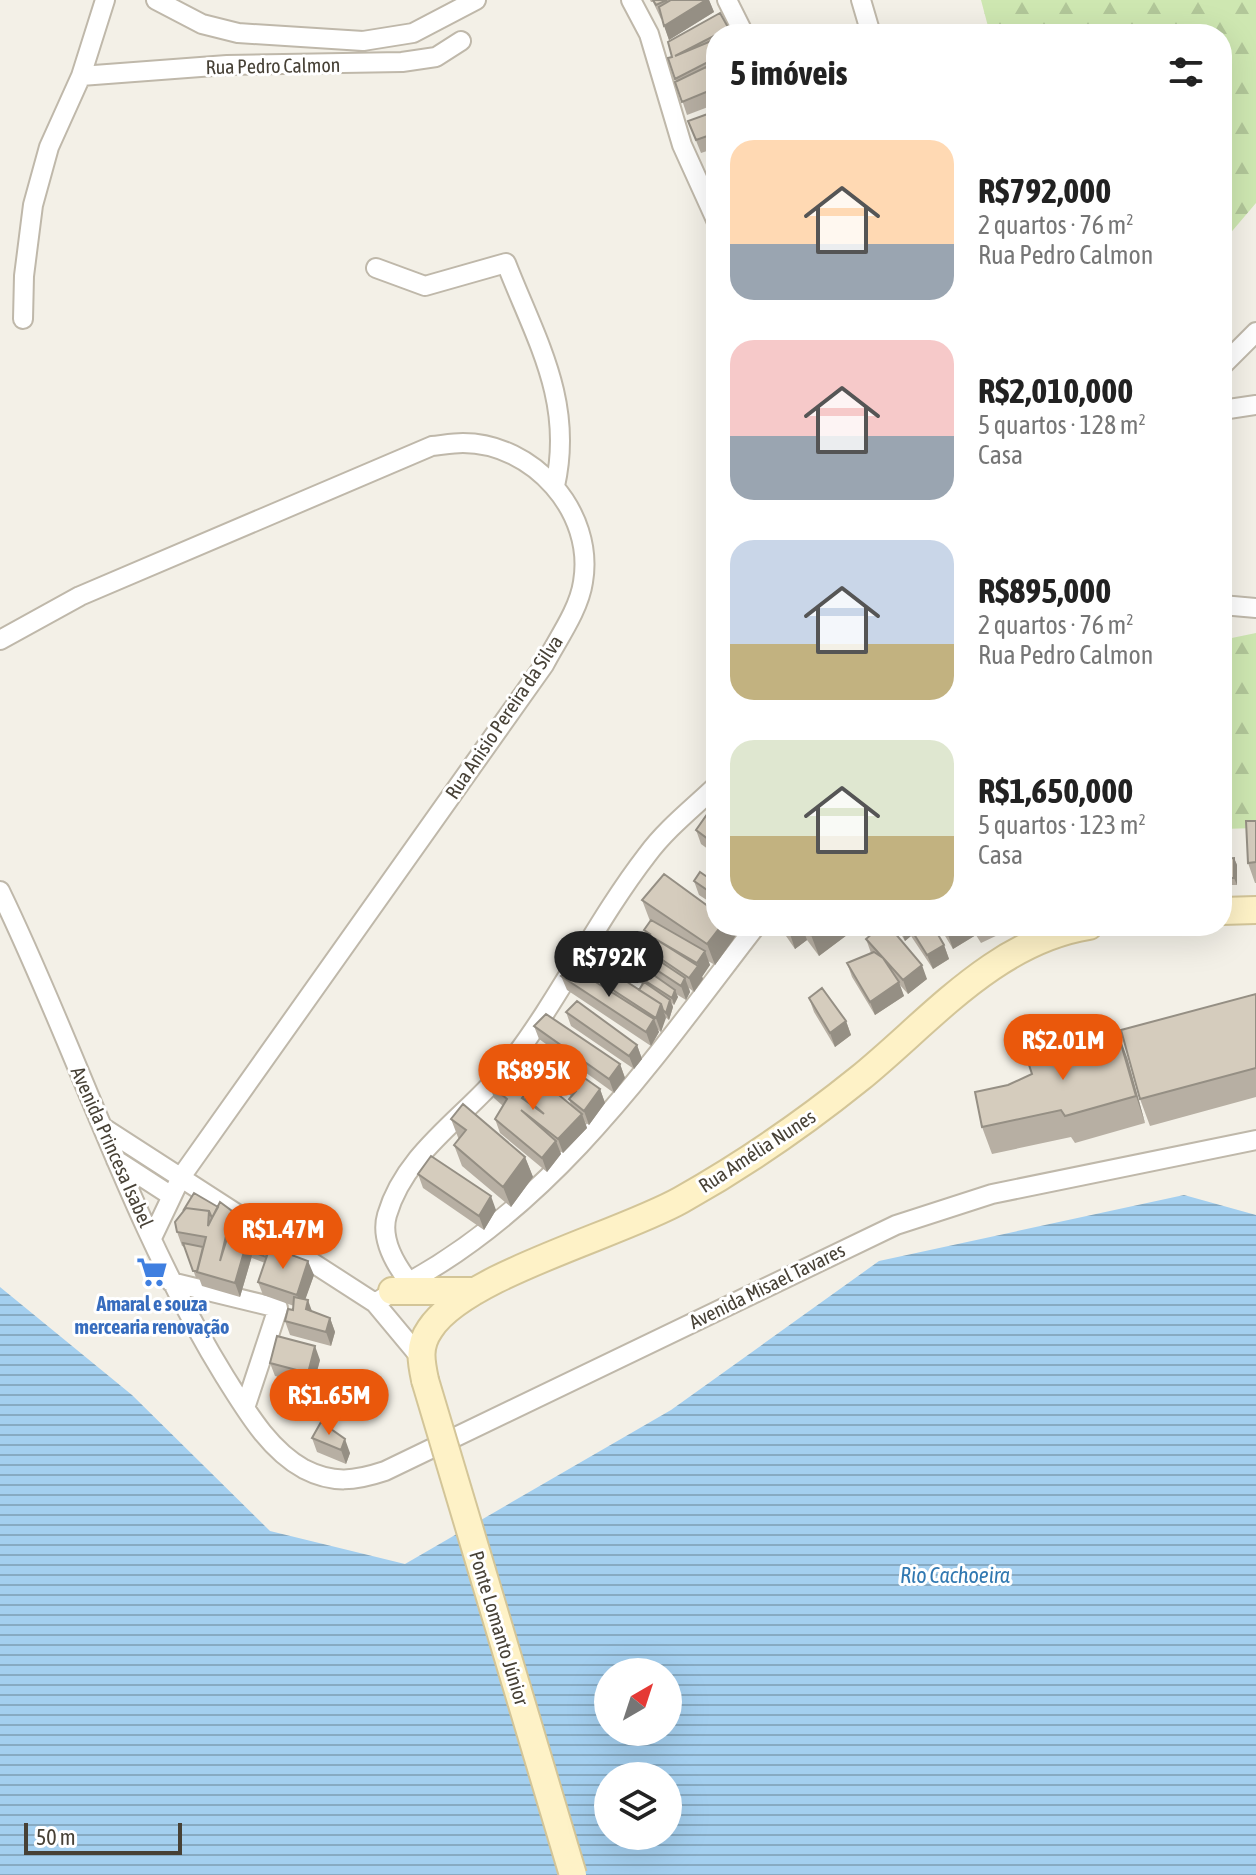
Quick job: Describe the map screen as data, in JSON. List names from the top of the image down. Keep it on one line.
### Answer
{"streets":{"main road":["Rua Amélia Nunes","Ponte Lomanto Júnior"],"street":["Rua Pedro Calmon","Rua Anisio Pereira da Silva","Avenida Princesa Isabel","Avenida Misael Tavares"]},"crossings":[["Rua Anisio Pereira da Silva","Avenida Princesa Isabel"],["Avenida Princesa Isabel","Avenida Misael Tavares"],["Rua Amélia Nunes","Ponte Lomanto Júnior"]],"water":["Rio Cachoeira"],"places":{"supermarket":["Amaral e souza mercearia renovação"]},"scale_bar":"50 m","north":"top right","page":{"heading":"5 imóveis","list":[{"name":"R$792,000","note":"2 quartos · 76 m² · Rua Pedro Calmon"},{"name":"R$2,010,000","note":"5 quartos · 128 m² · Casa"},{"name":"R$895,000","note":"2 quartos · 76 m² · Rua Pedro Calmon"},{"name":"R$1,650,000","note":"5 quartos · 123 m² · Casa"}],"price":["R$792K","R$2.01M","R$895K","R$1.47M","R$1.65M"],"scale":"50 m"}}
